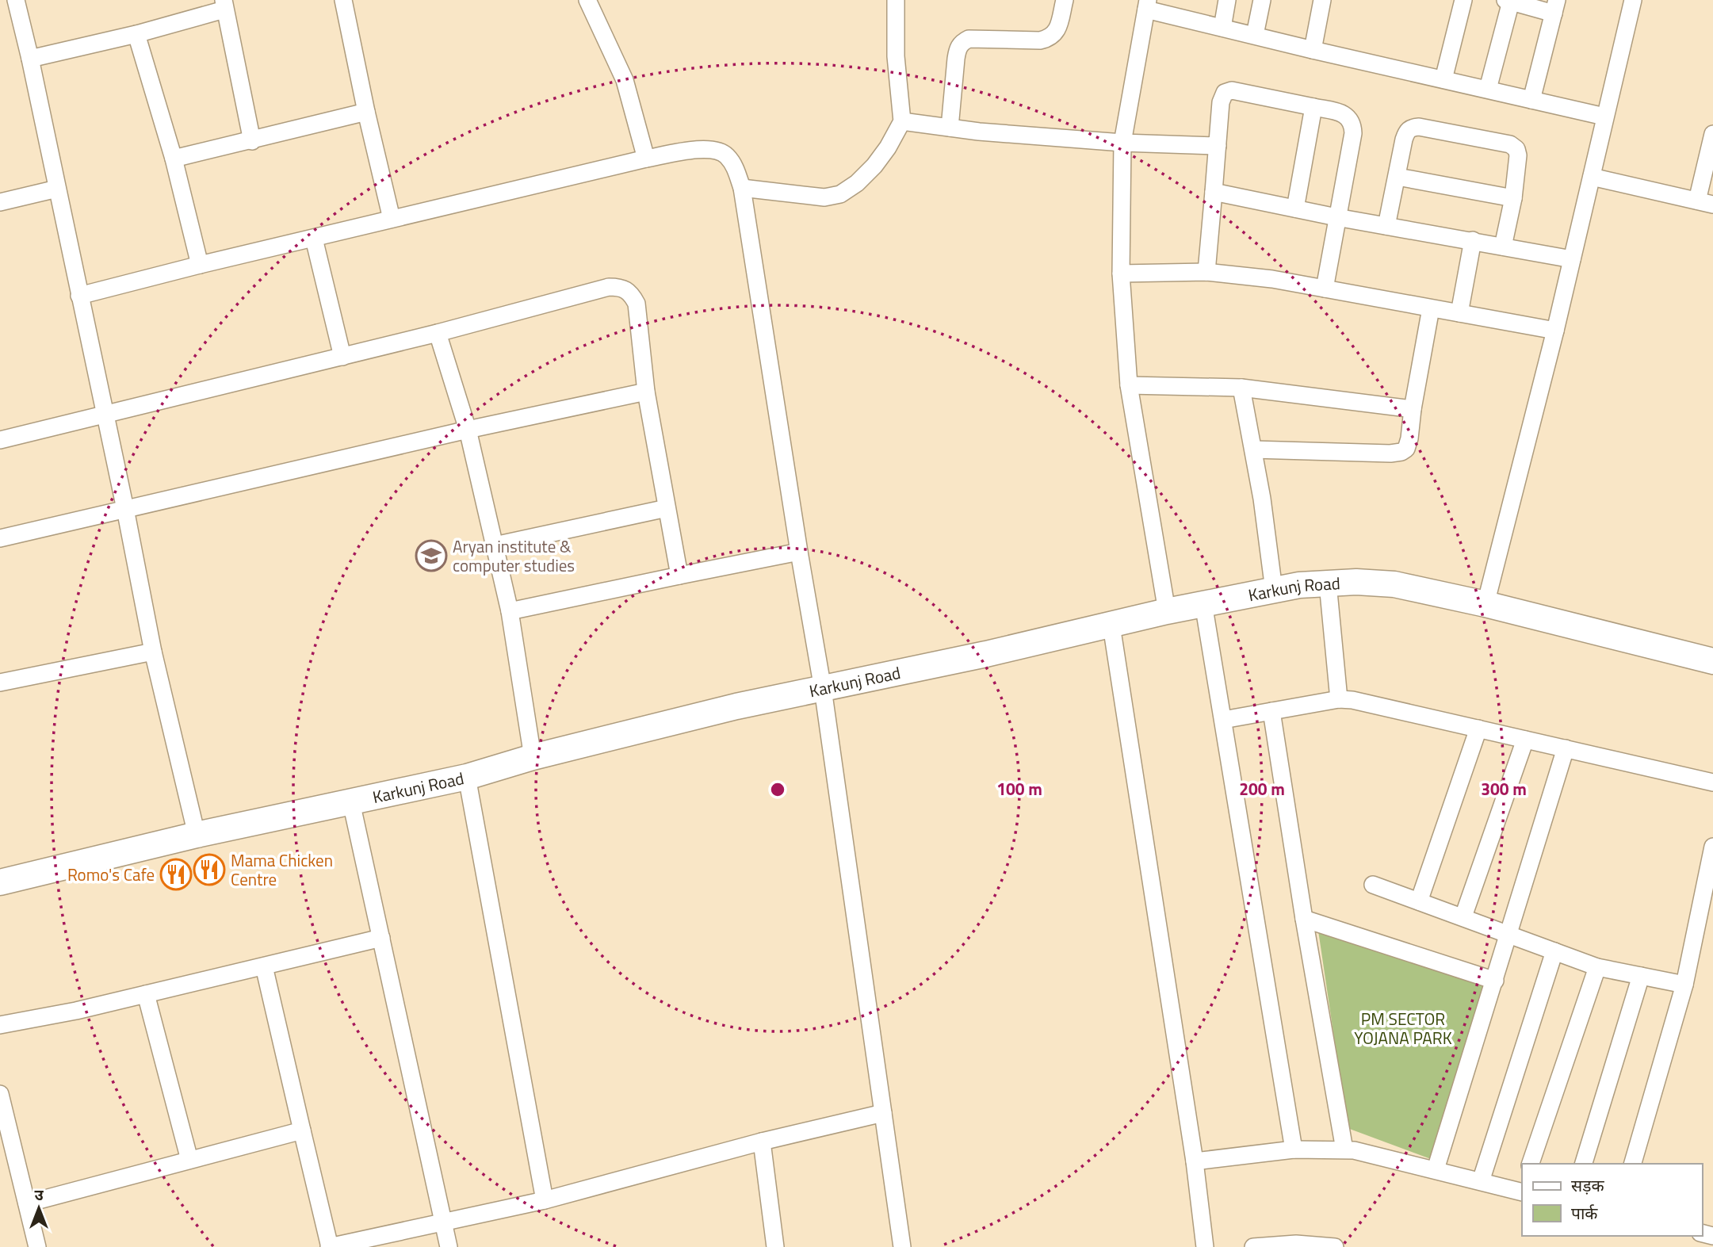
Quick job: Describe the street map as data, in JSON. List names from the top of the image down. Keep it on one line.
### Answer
{"streets":{"street":["Karkunj Road"]},"parks":["PM SECTOR YOJANA PARK"],"places":{"school or university":["Aryan institute & computer studies"],"restaurant":["Mama Chicken Centre","Romo's Cafe"]},"legend":["सड़क","पार्क"],"north":"top","rings":["100 m","200 m","300 m"]}
